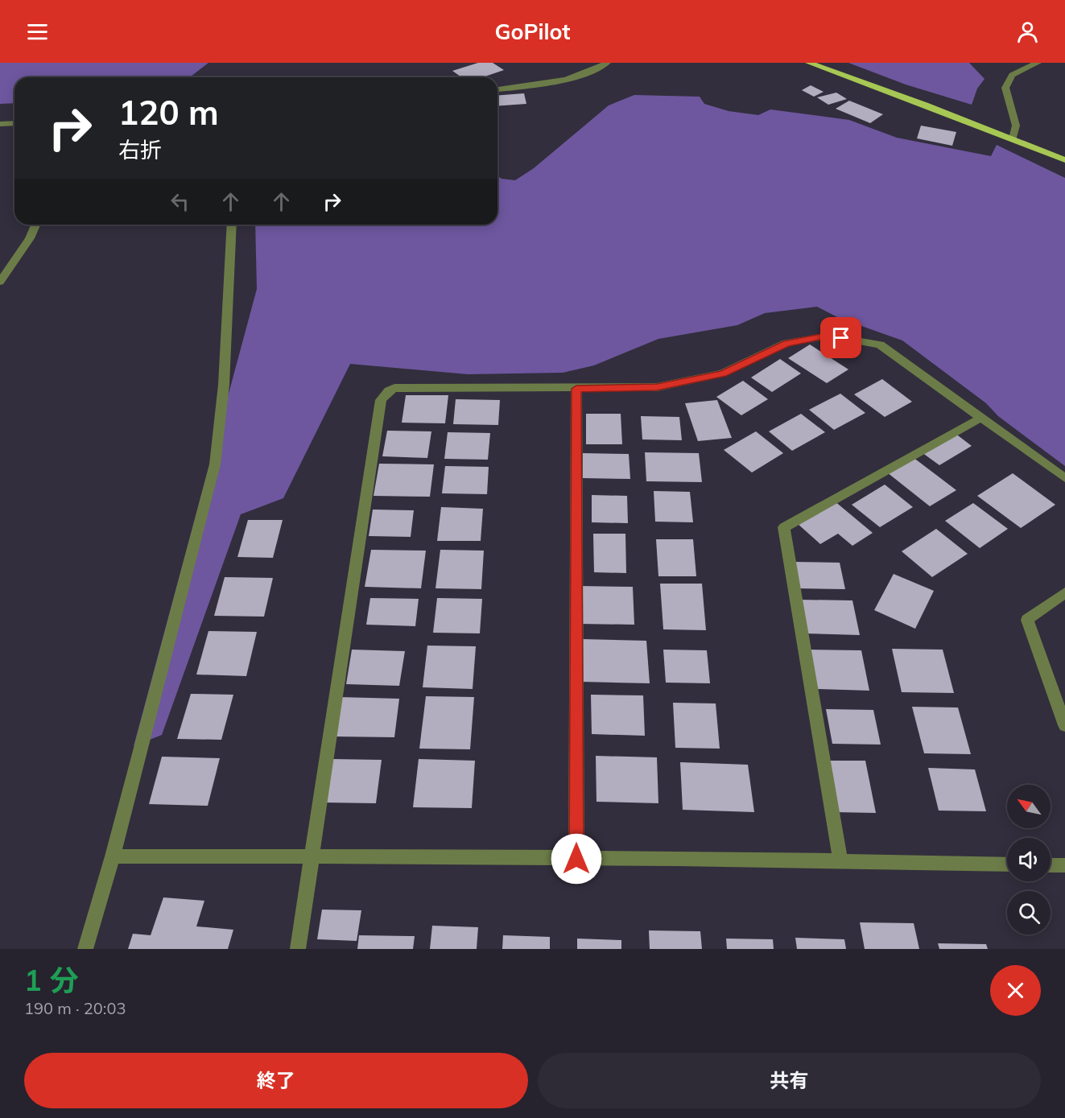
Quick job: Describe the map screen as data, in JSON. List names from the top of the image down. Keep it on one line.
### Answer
{"north":"top left","page":{"header":"GoPilot","turn":["120 m","右折"],"heading":["1 分","190 m · 20:03"],"buttons":["終了","共有"]}}
